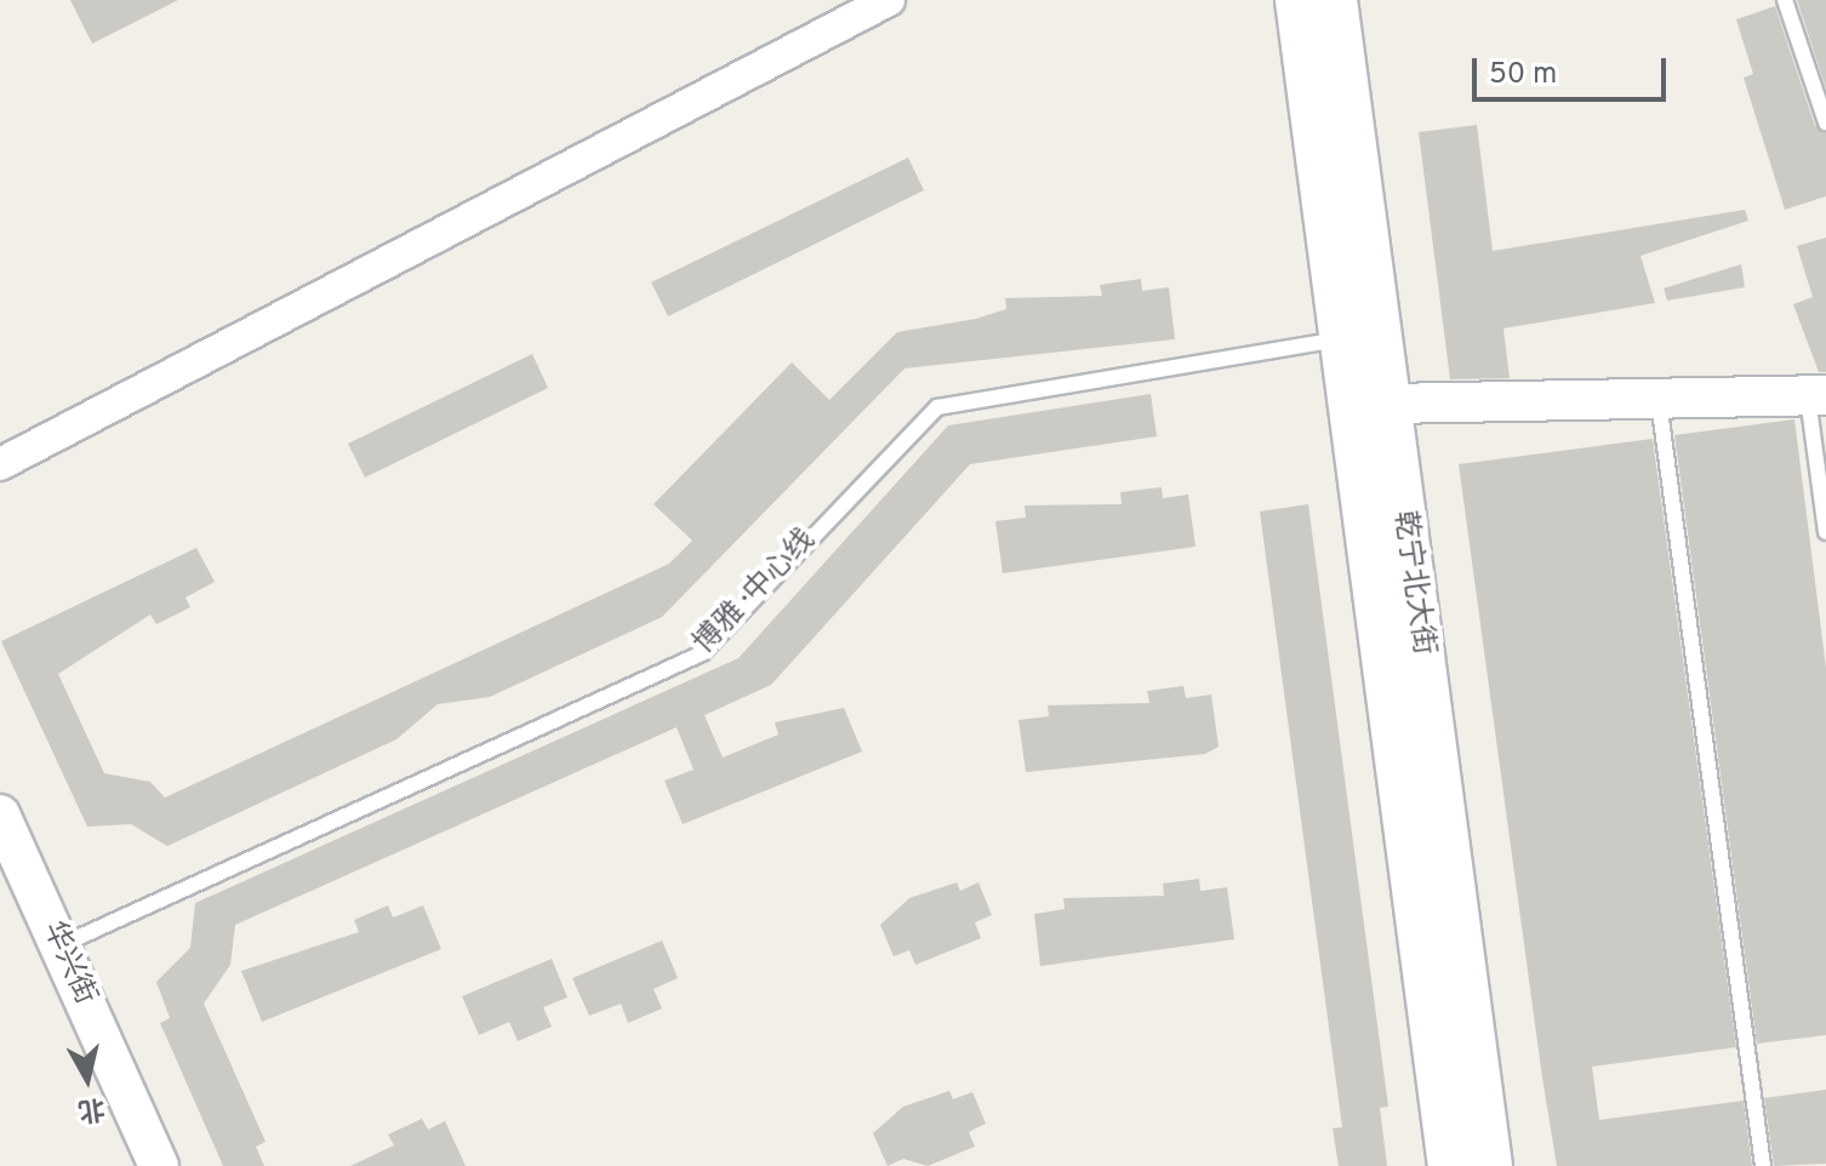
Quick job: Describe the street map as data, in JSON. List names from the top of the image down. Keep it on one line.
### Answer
{"streets":{"main road":["乾宁北大街"],"street":["华兴街"],"lane":["博雅 · 中心线"]},"crossings":[["乾宁北大街","博雅 · 中心线"],["博雅 · 中心线","华兴街"]],"scale_bar":"50 m","north":"bottom"}
